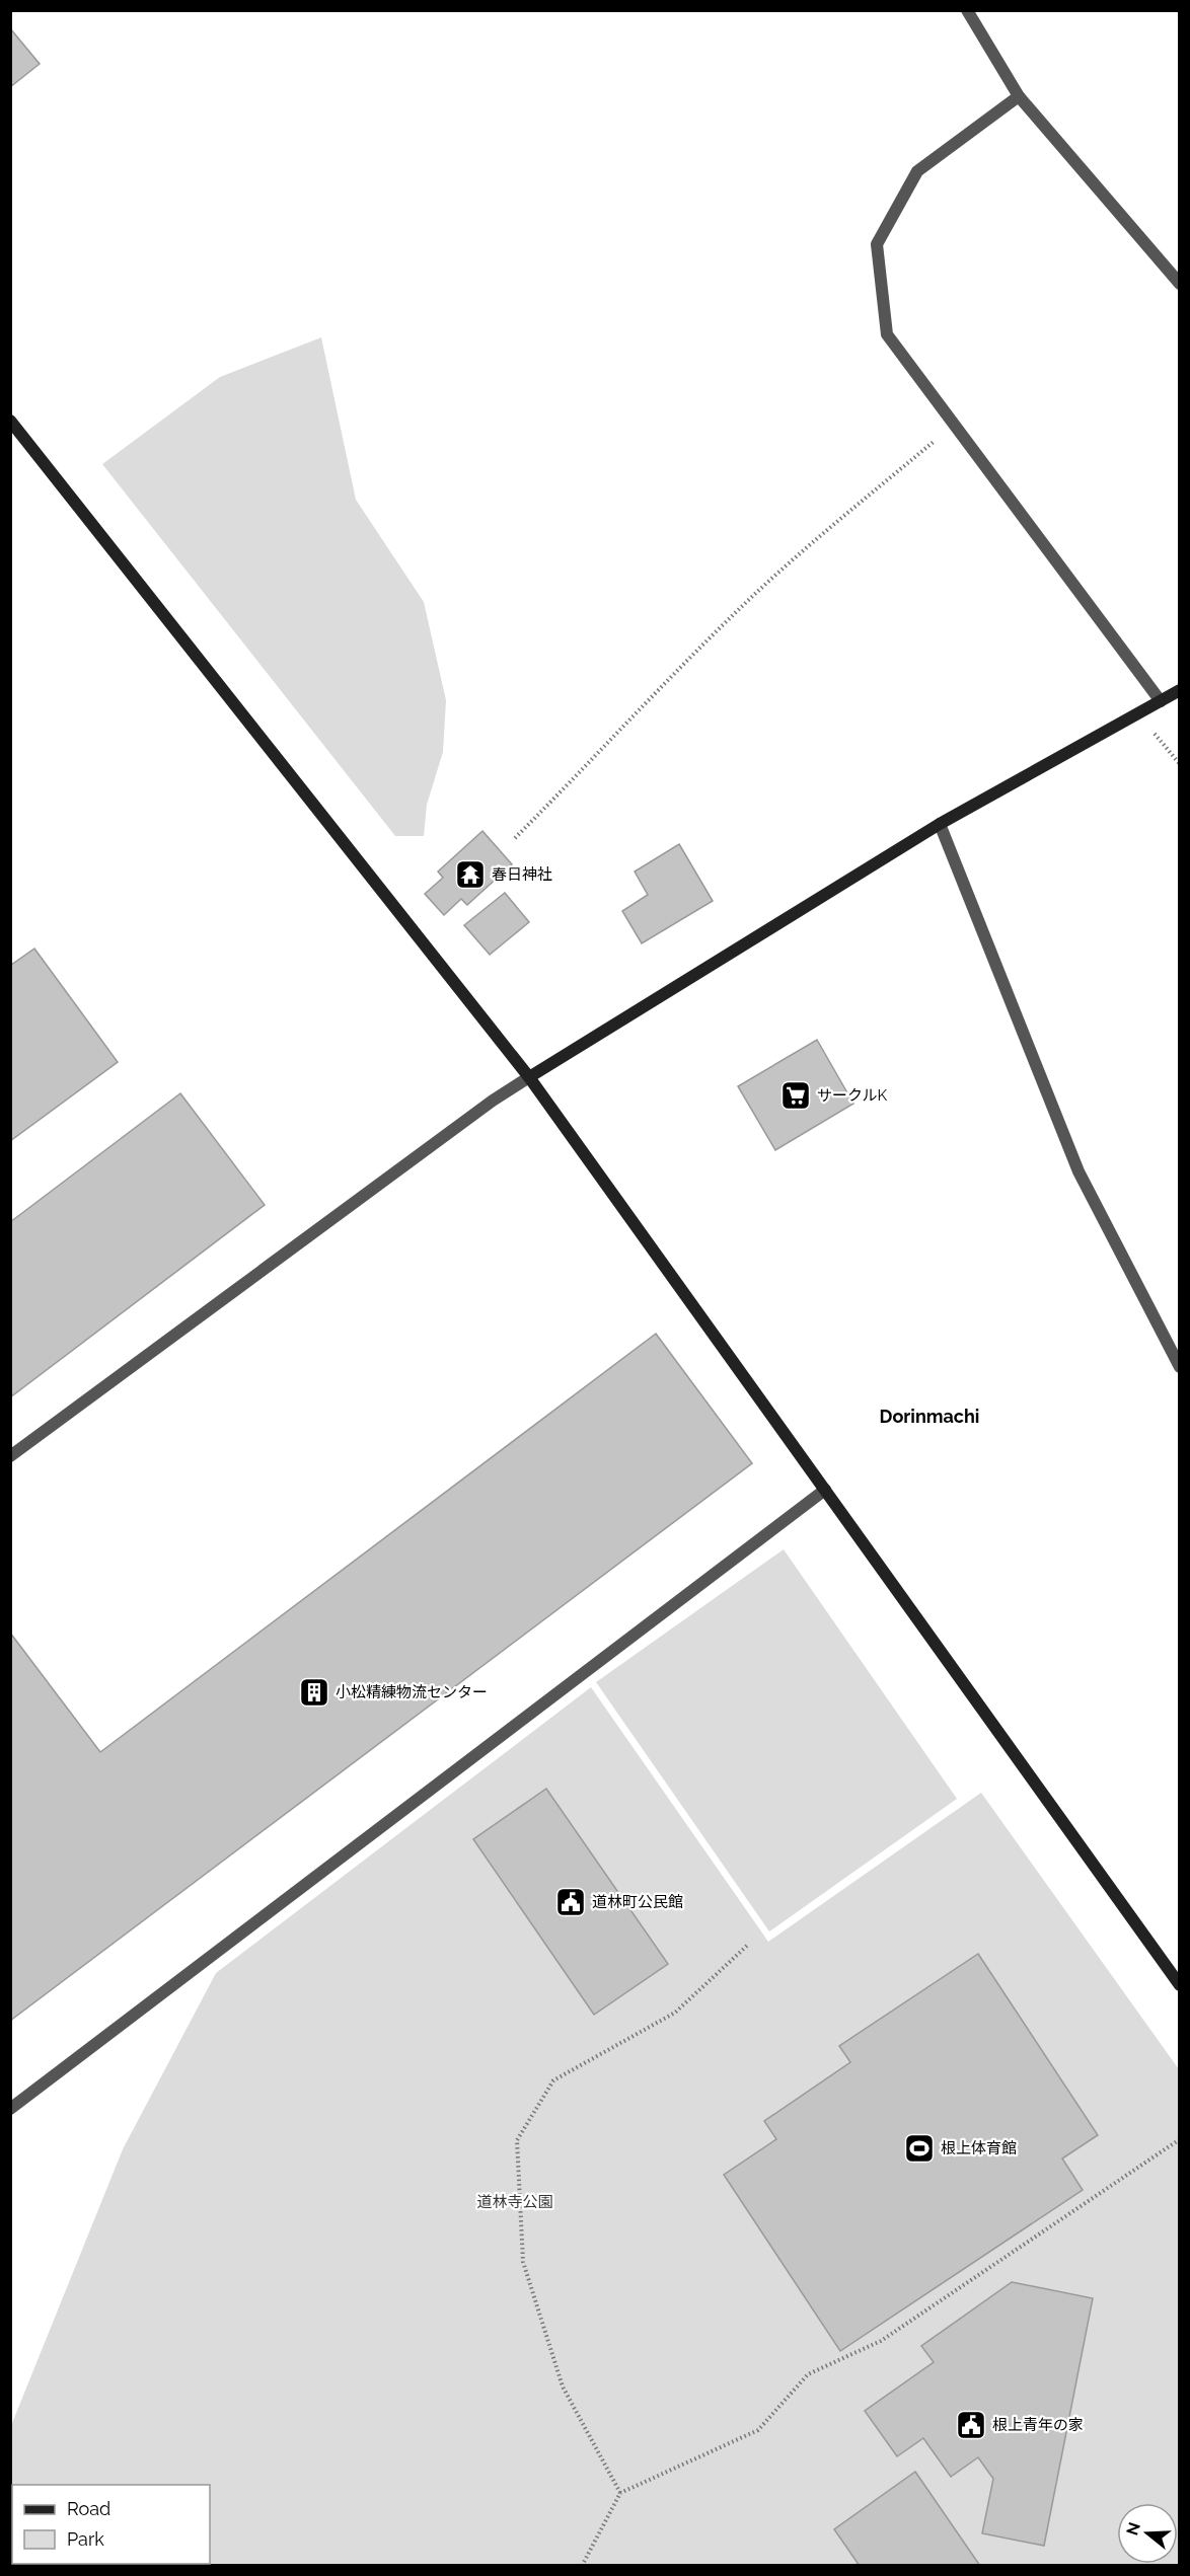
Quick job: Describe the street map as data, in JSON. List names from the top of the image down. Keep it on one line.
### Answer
{"districts":["Dorinmachi"],"parks":["道林寺公園"],"places":{"temple":["春日神社"],"supermarket":["サークルK"],"building":["小松精練物流センター"],"public building":["道林町公民館","根上青年の家"],"sports":["根上体育館"]},"legend":["Road","Park"],"north":"left"}
